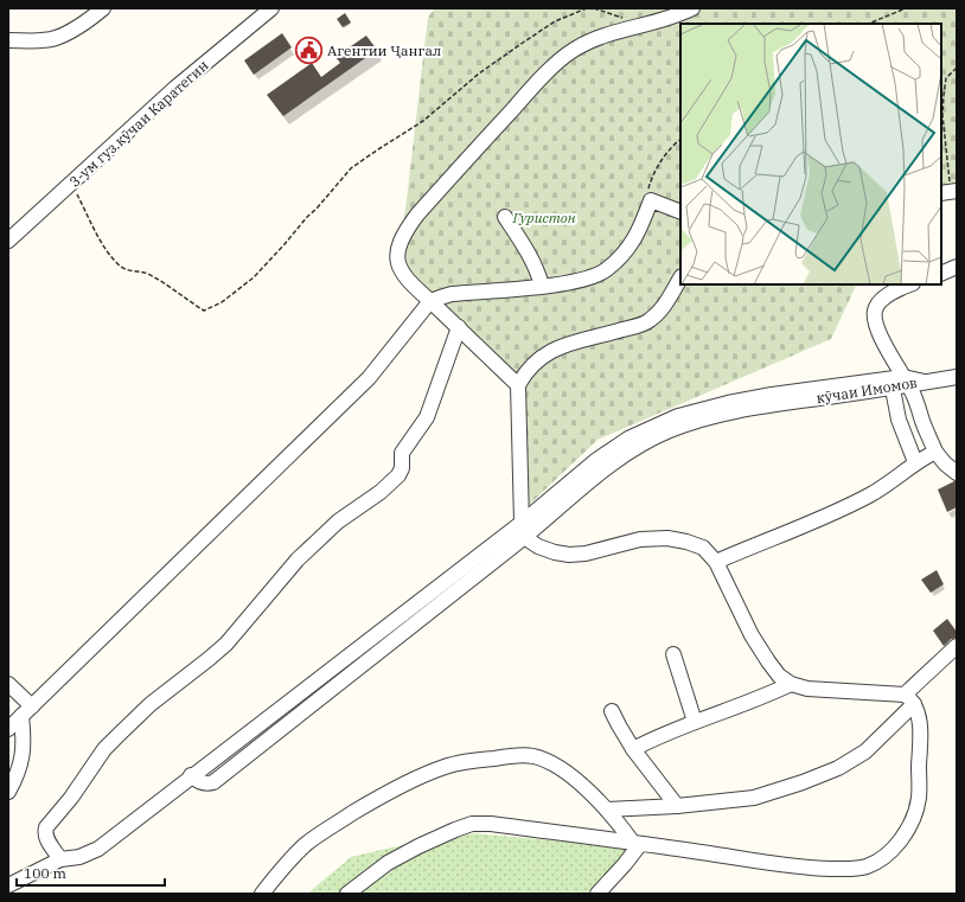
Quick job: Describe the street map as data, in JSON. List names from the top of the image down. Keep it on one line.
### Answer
{"streets":{"street":["3-ум гуз.кӯчаи Каратегин","кӯчаи Имомов"]},"parks":["Гуристон"],"places":{"public building":["Агентии Ҷангал"]},"scale_bar":"100 m"}
